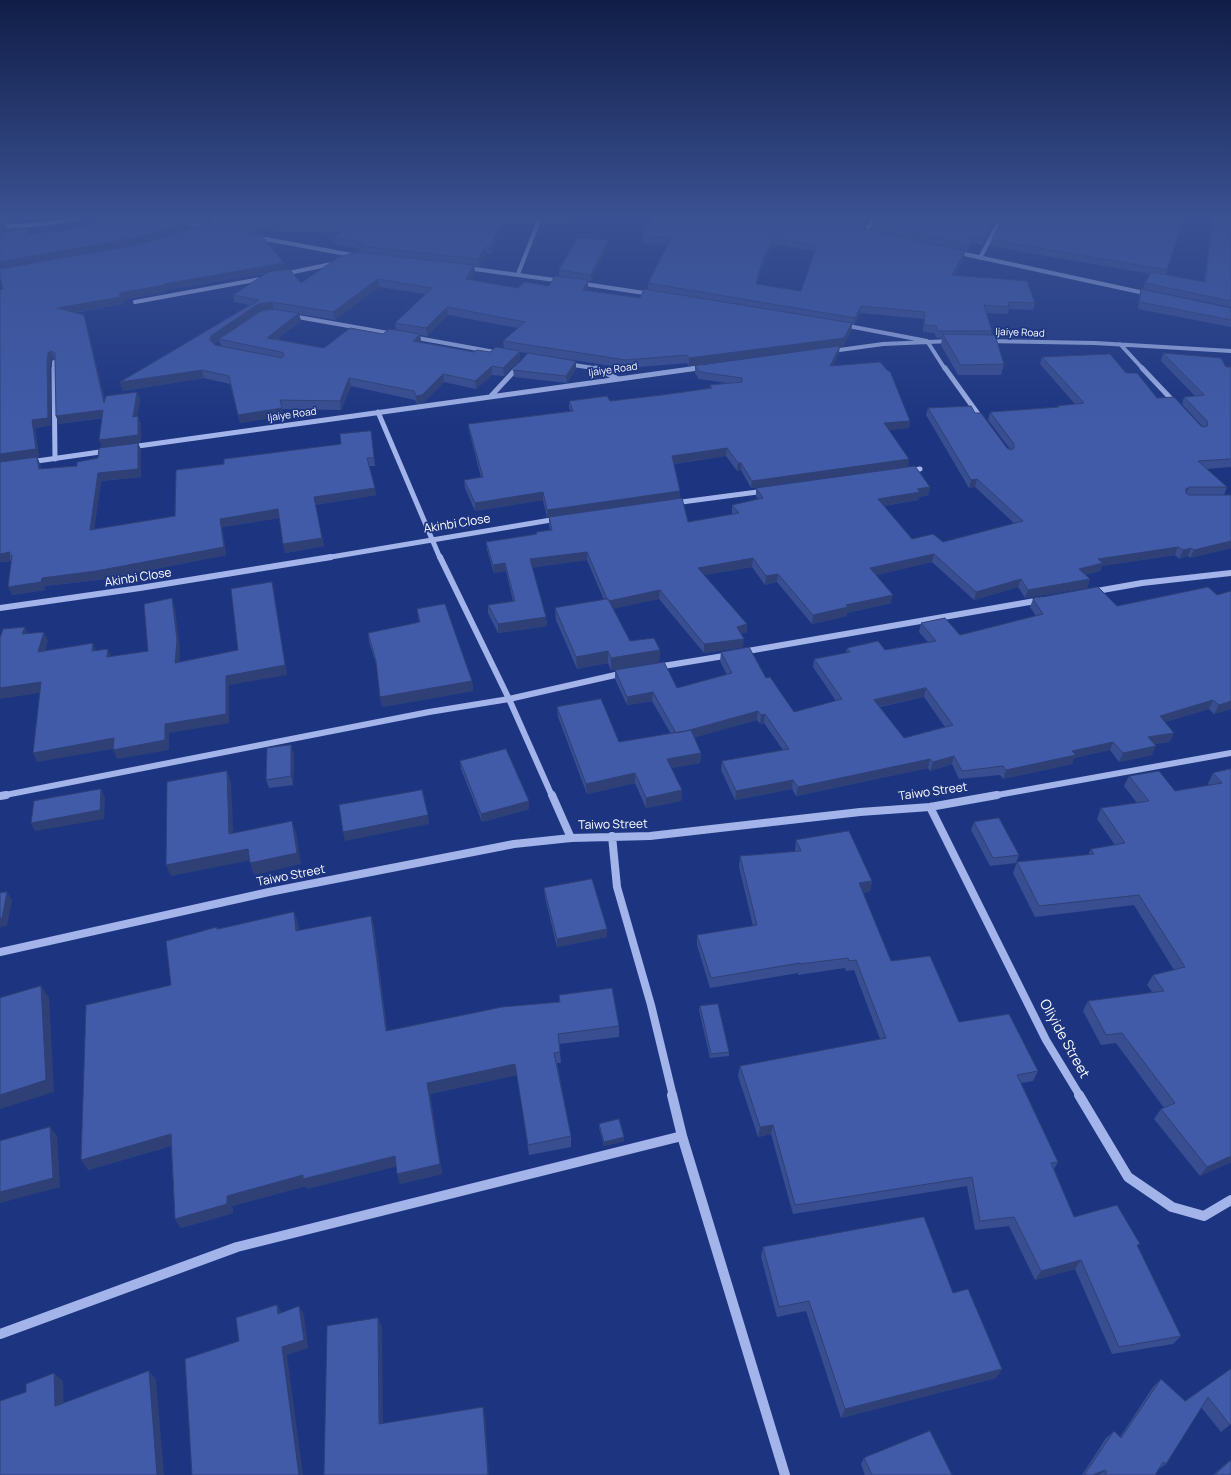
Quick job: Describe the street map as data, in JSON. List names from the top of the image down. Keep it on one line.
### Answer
{"streets":{"street":["Ijaiye Road","Akinbi Close","Taiwo Street","Oliyide Street"]},"crossings":[["Taiwo Street","Oliyide Street"]]}
